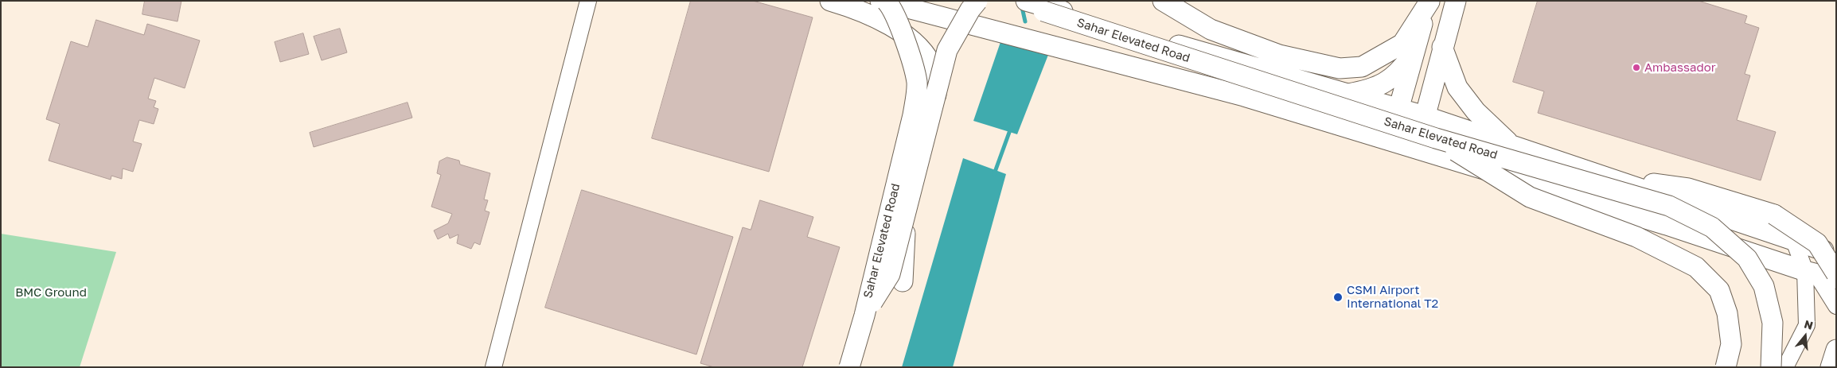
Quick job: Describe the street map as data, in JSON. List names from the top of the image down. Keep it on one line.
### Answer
{"streets":{"main road":["Sahar Elevated Road"]},"parks":["BMC Ground"],"places":["Ambassador","CSMI Airport International T2"],"north":"top"}
